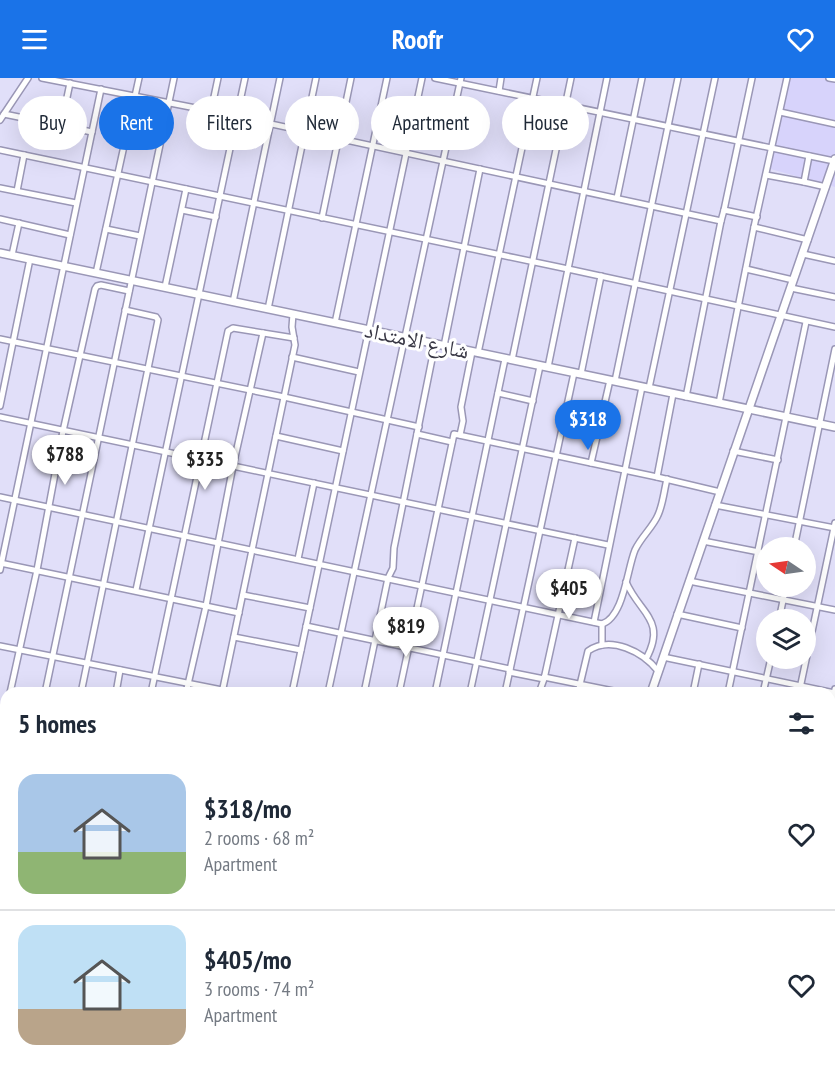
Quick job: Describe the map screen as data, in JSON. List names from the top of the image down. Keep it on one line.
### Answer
{"streets":{"street":["شارع الامتداد"]},"north":"left","page":{"header":"Roofr","chip":["Buy","Rent","Filters","New","Apartment","House"],"price":["$318","$788","$335","$405","$819"],"heading":"5 homes","list":[{"name":"$318/mo","note":"2 rooms · 68 m² · Apartment"},{"name":"$405/mo","note":"3 rooms · 74 m² · Apartment"}]}}
